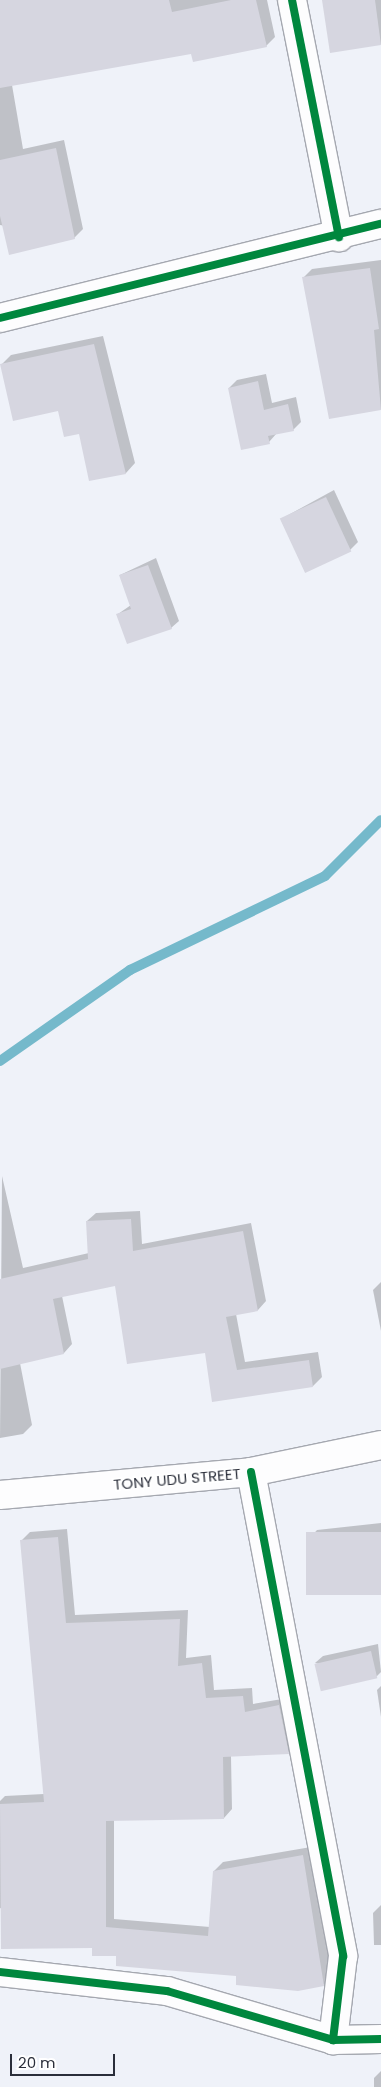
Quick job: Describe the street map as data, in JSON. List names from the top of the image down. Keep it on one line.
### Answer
{"streets":{"street":["TONY UDU STREET"]},"scale_bar":"20 m"}
